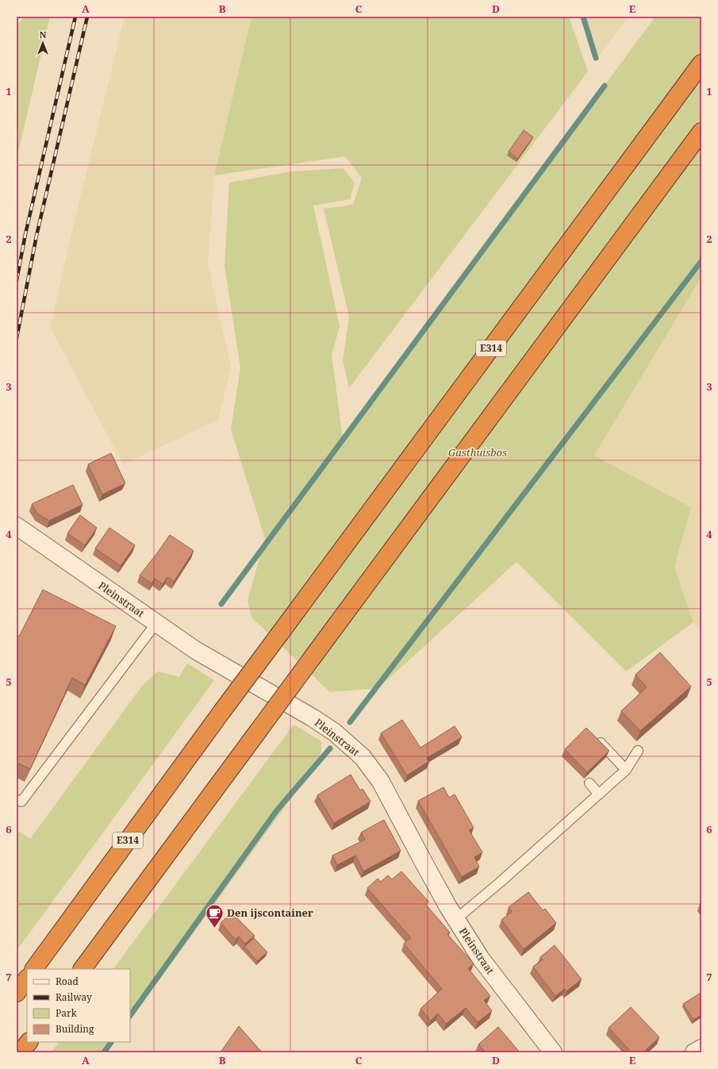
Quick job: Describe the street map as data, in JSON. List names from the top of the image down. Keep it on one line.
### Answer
{"streets":{"highway":["E314"],"street":["Pleinstraat"]},"parks":["Gasthuisbos"],"places":{"cafe":["Den ijscontainer"]},"legend":["Road","Railway","Park","Building"],"north":"top","grid":{"columns":["A","B","C","D","E"],"rows":["1","2","3","4","5","6","7"]}}
